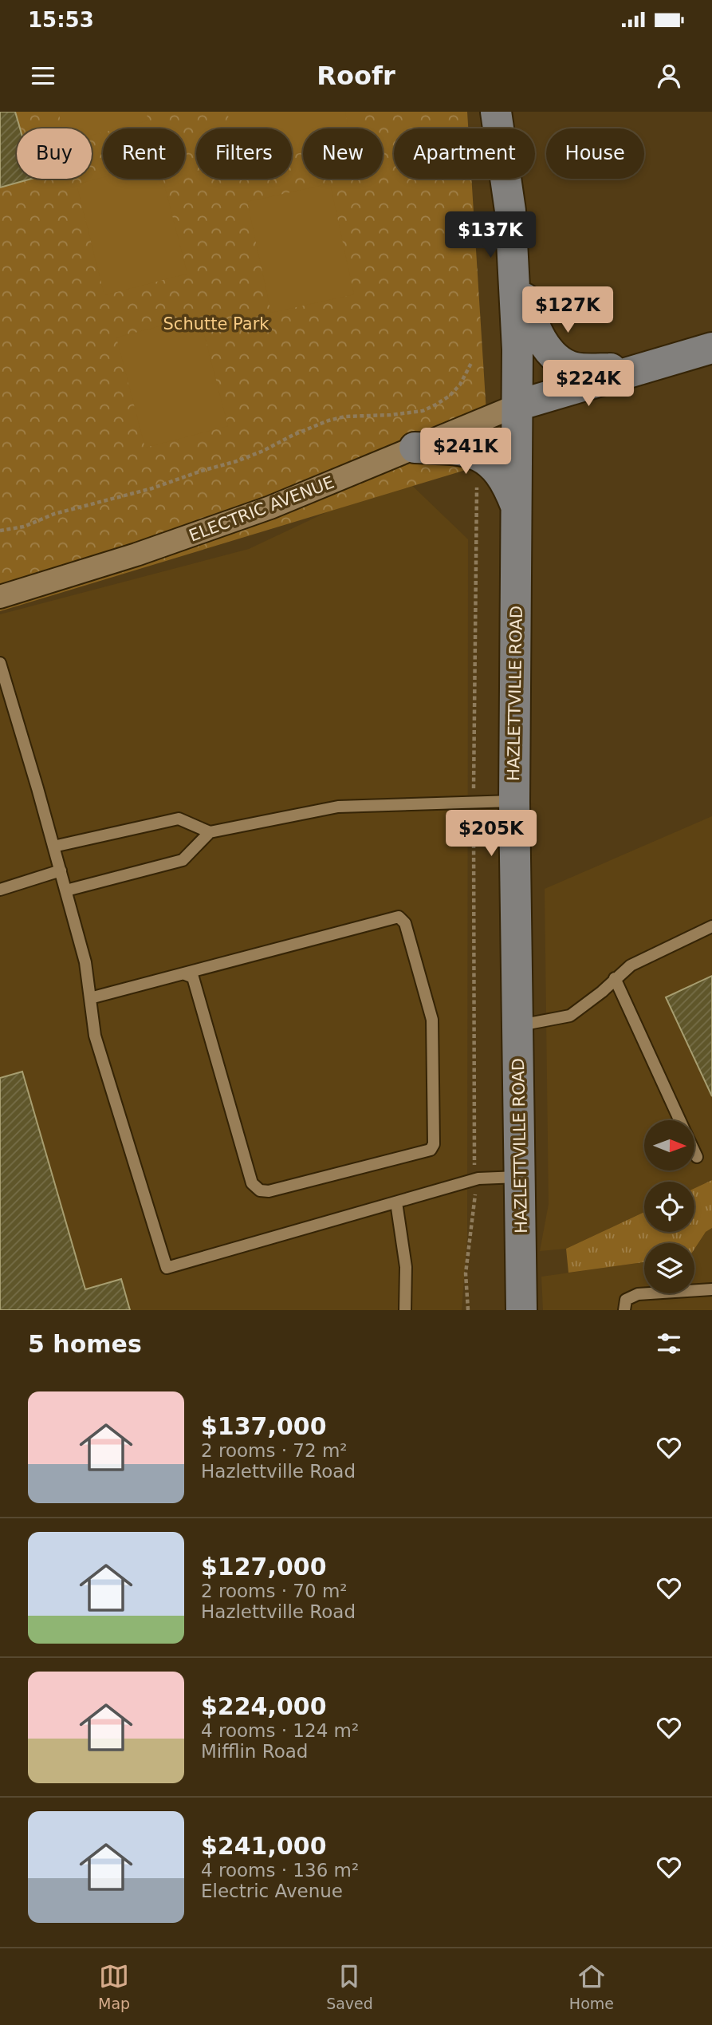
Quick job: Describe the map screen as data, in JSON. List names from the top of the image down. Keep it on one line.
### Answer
{"streets":{"main road":["HAZLETTVILLE ROAD"],"street":["ELECTRIC AVENUE"]},"crossings":[["ELECTRIC AVENUE","HAZLETTVILLE ROAD"]],"parks":["Schutte Park"],"north":"right","page":{"status":"15:53","header":"Roofr","chip":["Buy","Rent","Filters","New","Apartment","House"],"price":["$137K","$127K","$224K","$241K","$205K"],"heading":"5 homes","list":[{"name":"$137,000","note":"2 rooms · 72 m² · Hazlettville Road"},{"name":"$127,000","note":"2 rooms · 70 m² · Hazlettville Road"},{"name":"$224,000","note":"4 rooms · 124 m² · Mifflin Road"},{"name":"$241,000","note":"4 rooms · 136 m² · Electric Avenue"}],"tabs":["Map","Saved","Home"]}}
